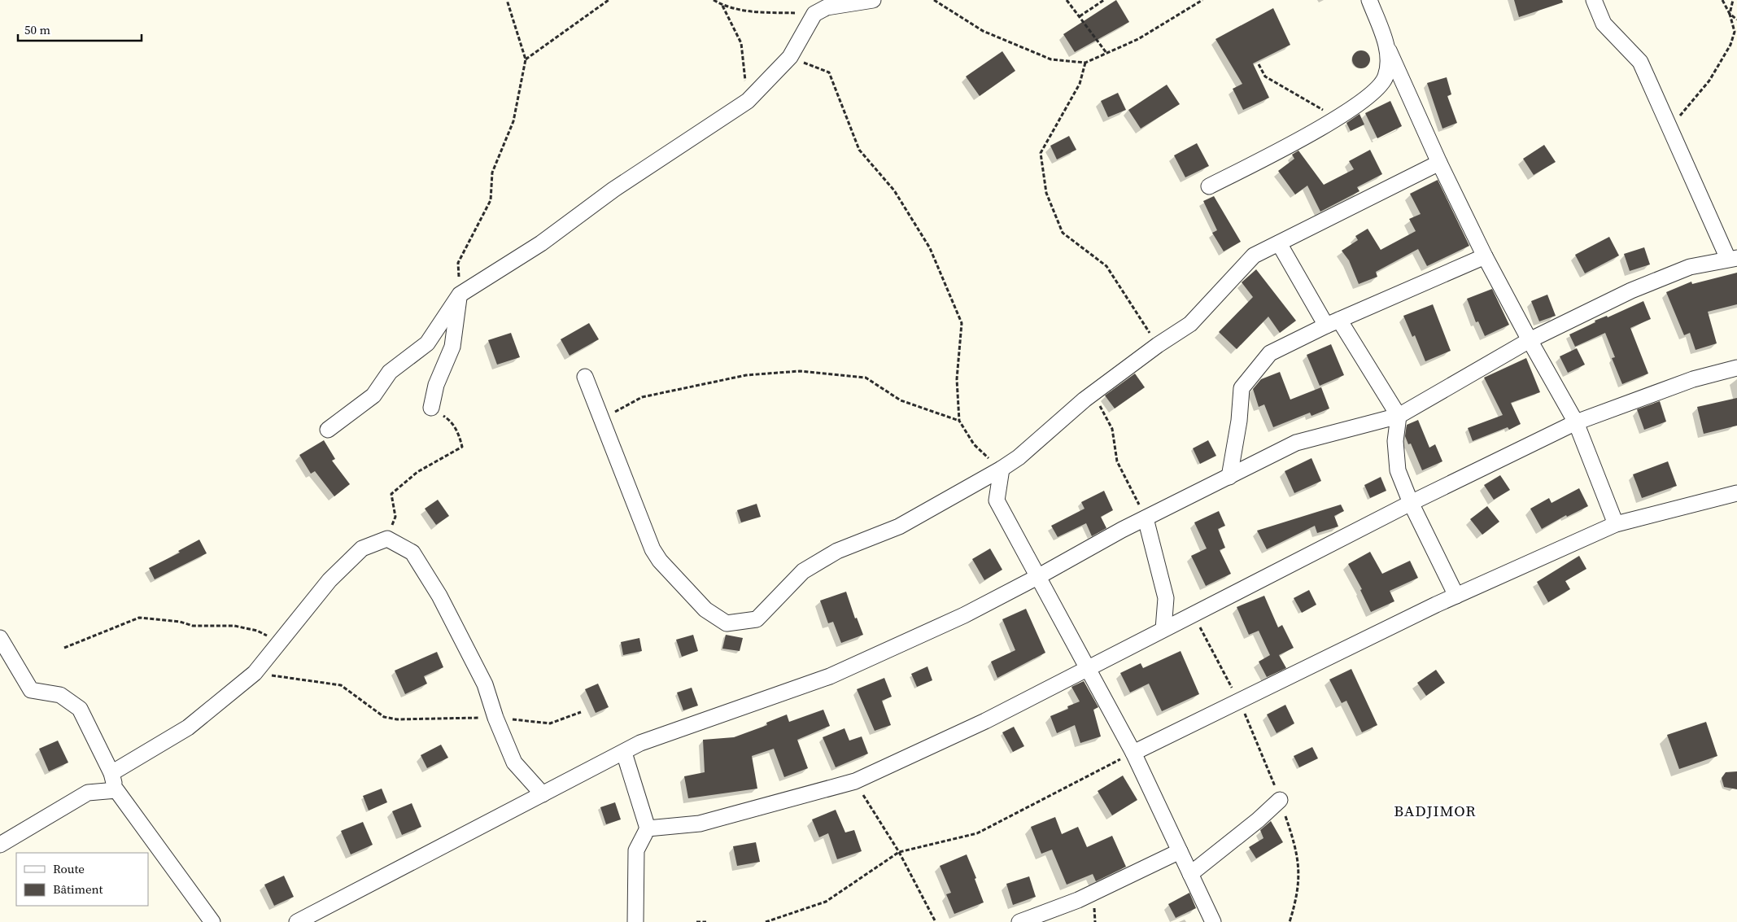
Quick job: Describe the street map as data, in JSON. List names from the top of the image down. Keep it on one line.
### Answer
{"districts":["BADJIMOR"],"legend":["Route","Bâtiment"],"scale_bar":"50 m"}
